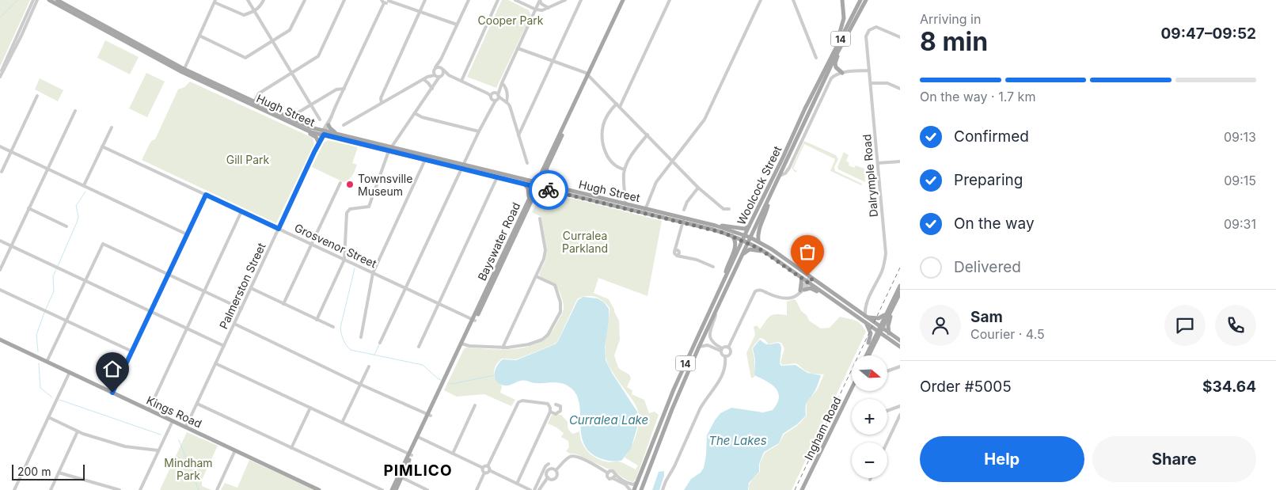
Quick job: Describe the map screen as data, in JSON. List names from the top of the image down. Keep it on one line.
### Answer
{"streets":{"main road":["14","Hugh Street","Woolcock Street","Bayswater Road","Kings Road","Ingham Road"],"street":["Dalrymple Road","Grosvenor Street","Palmerston Street"]},"crossings":[["Hugh Street","Dalrymple Road"],["Hugh Street","Woolcock Street"],["Hugh Street","Bayswater Road"],["Hugh Street","Palmerston Street"],["Bayswater Road","Grosvenor Street"],["Grosvenor Street","Palmerston Street"],["Palmerston Street","Kings Road"]],"districts":["PIMLICO"],"water":["Curralea Lake","The Lakes"],"parks":["Cooper Park","Gill Park","Curralea Parkland","Mindham Park"],"places":["Townsville Museum"],"scale_bar":"200 m","north":"right","page":{"heading":["8 min","Arriving in","09:47–09:52"],"panel":["Sam","Courier · 4.5","Order #5005","$34.64"],"bar":"On the way · 1.7 km","list":[["Confirmed","09:13"],["Preparing","09:15"],["On the way","09:31"],"Delivered"],"map_buttons":["+","−"],"buttons":["Help","Share"],"scale":"200 m"}}
